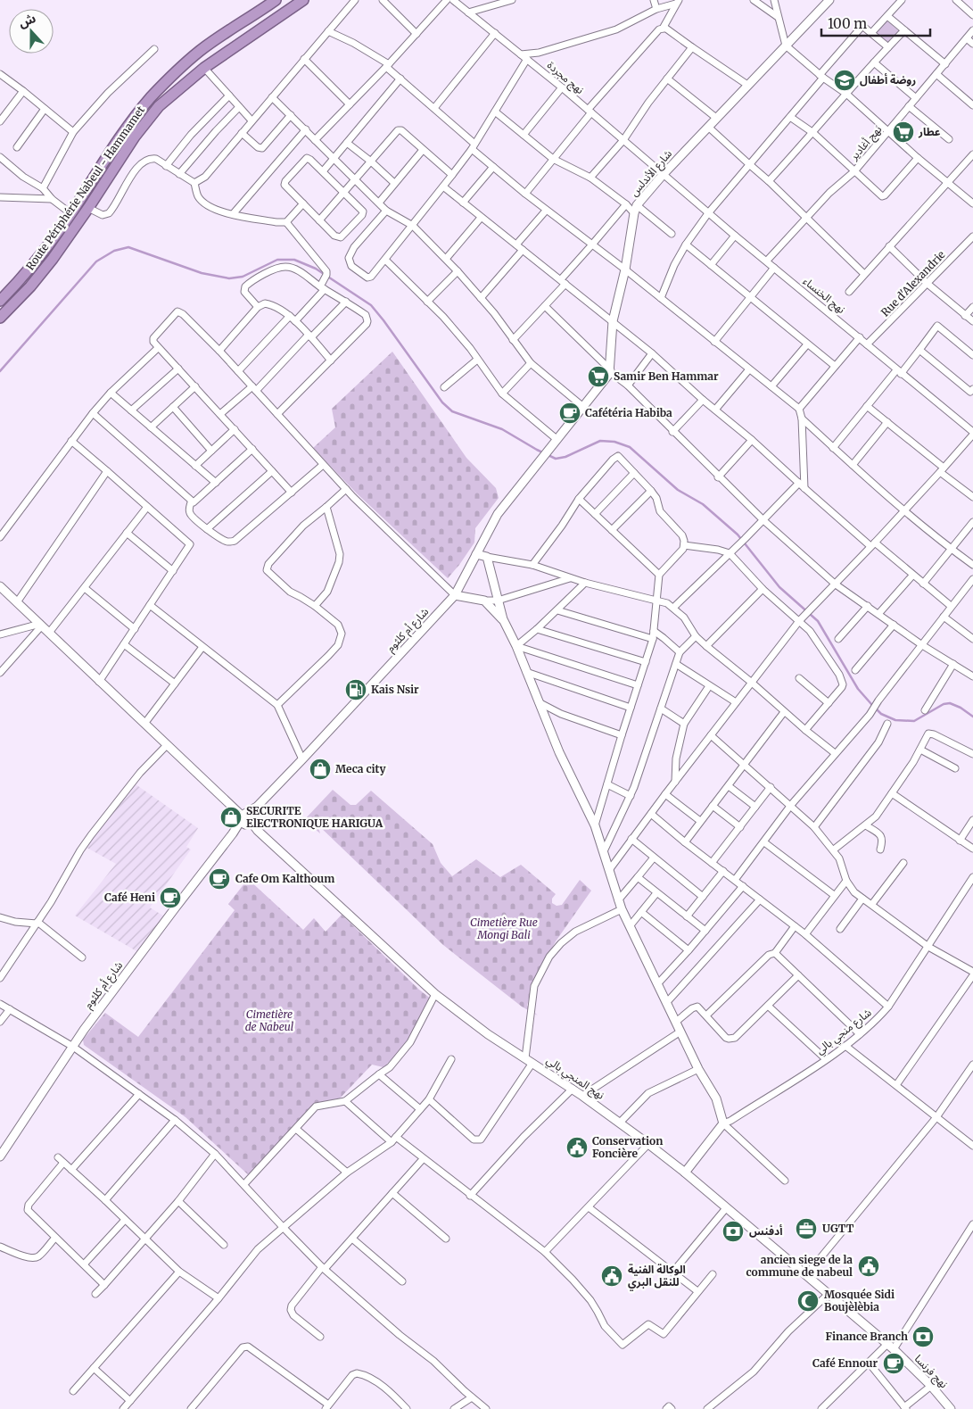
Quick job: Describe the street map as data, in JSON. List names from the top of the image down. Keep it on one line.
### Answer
{"streets":{"highway":["Route Périphérie Nabeul - Hammamet"],"street":["نهج مجردة","نهج أغادير","شارع الأندلس","Rue d'Alexandrie","نهج الخنساء","شارع أم كلثوم","شارع منجي بالي","نهج المنجي بالي","نهج فرنسا"]},"crossings":[["نهج مجردة","شارع الأندلس"],["نهج مجردة","نهج الخنساء"],["نهج أغادير","نهج الخنساء"],["شارع الأندلس","نهج الخنساء"],["Rue d'Alexandrie","نهج الخنساء"],["شارع أم كلثوم","نهج المنجي بالي"],["نهج المنجي بالي","نهج فرنسا"]],"parks":["Cimetière Rue Mongi Bali","Cimetière de Nabeul"],"places":{"school or university":["روضة أطفال"],"supermarket":["عطار","Samir Ben Hammar"],"cafe":["Cafétéria Habiba","Cafe Om Kalthoum","Café Heni","Café Ennour"],"fuel station":["Kais Nsir"],"shop":["Meca city","SECURITE ElECTRONIQUE HARIGUA"],"public building":["Conservation Foncière","ancien siege de la commune de nabeul","الوكالة الفنية للنقل البري"],"office":["UGTT"],"bank":["أدفنس","Finance Branch"],"mosque":["Mosquée Sidi Boujèlèbia"]},"scale_bar":"100 m","north":"top"}
